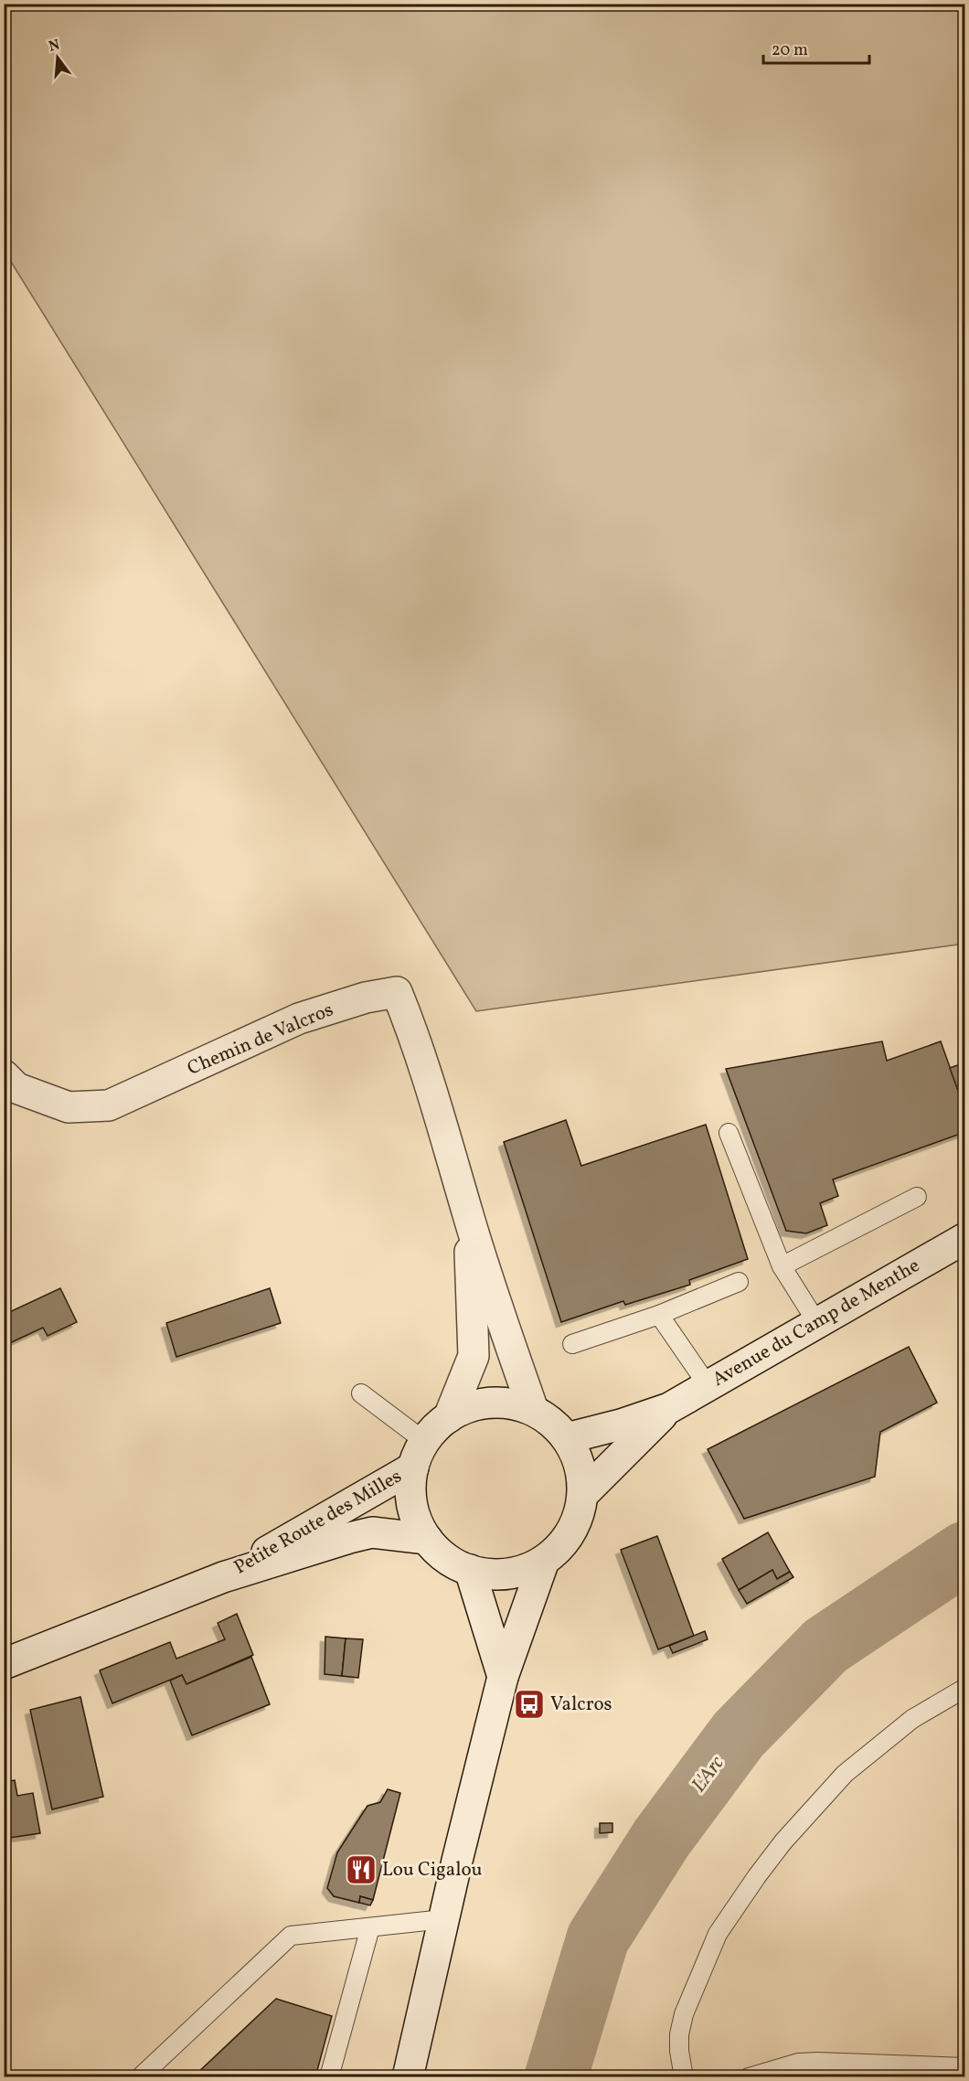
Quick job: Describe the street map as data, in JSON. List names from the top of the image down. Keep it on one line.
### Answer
{"streets":{"main road":["Chemin de Valcros","Avenue du Camp de Menthe","Petite Route des Milles"]},"crossings":[["Chemin de Valcros","Avenue du Camp de Menthe"],["Chemin de Valcros","Petite Route des Milles"],["Avenue du Camp de Menthe","Petite Route des Milles"]],"water":["L'Arc"],"places":{"bus stop":["Valcros"],"restaurant":["Lou Cigalou"]},"scale_bar":"20 m","north":"top"}
